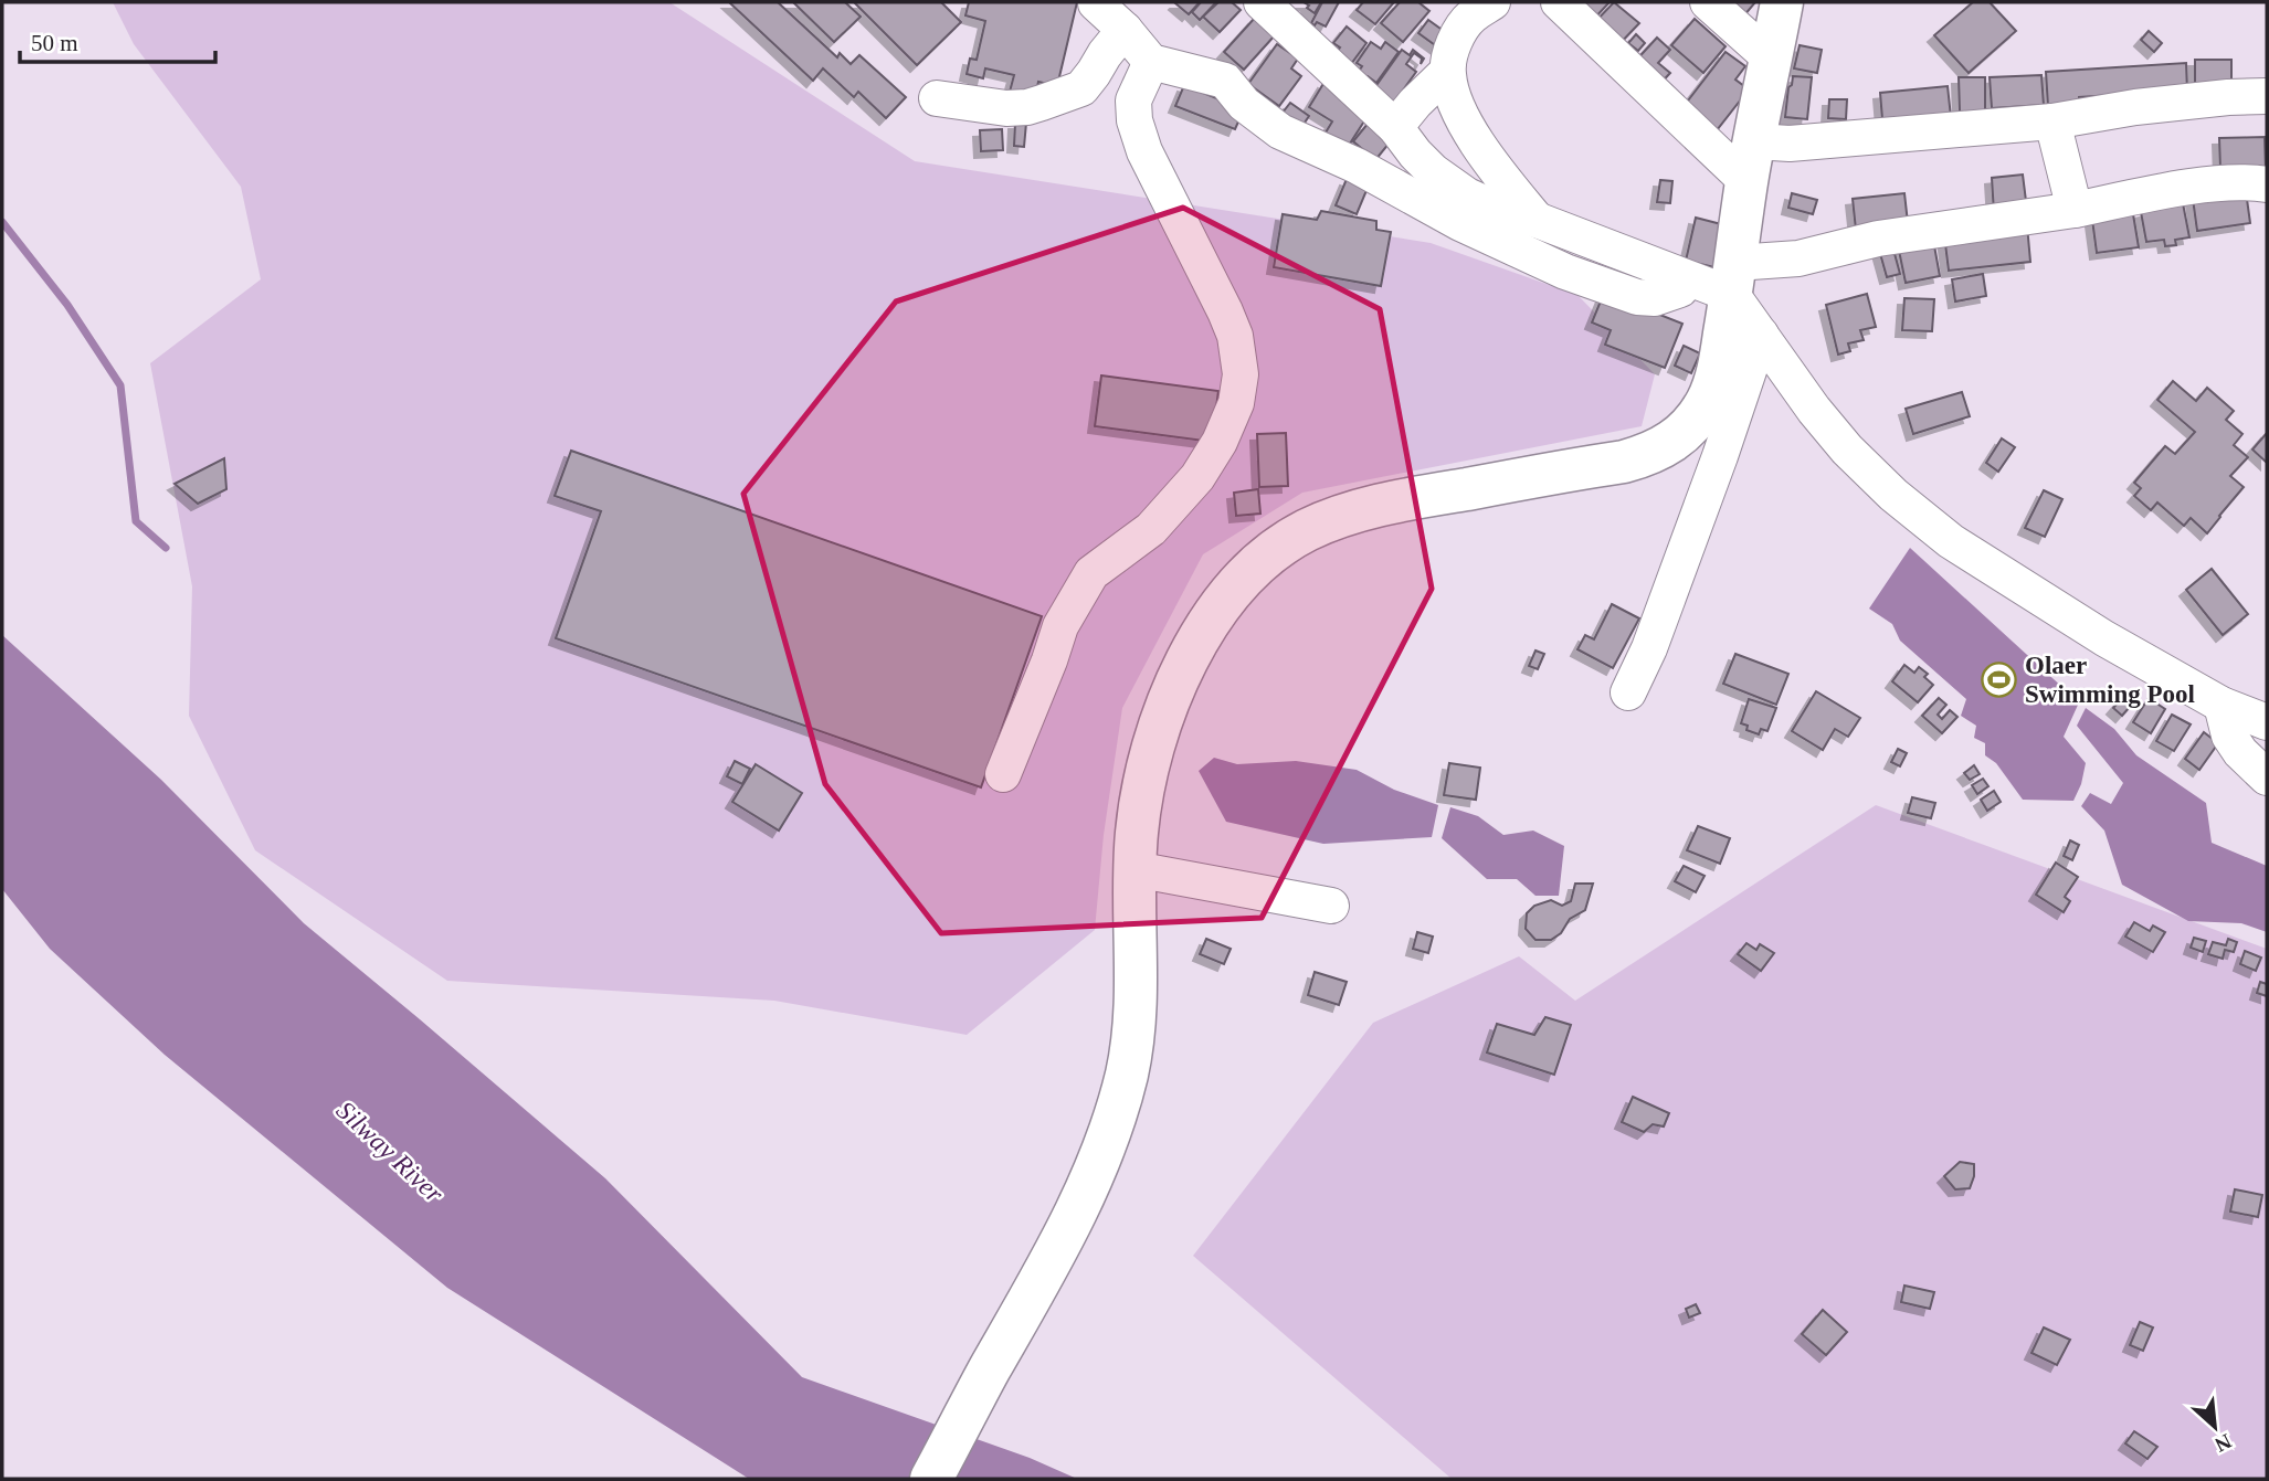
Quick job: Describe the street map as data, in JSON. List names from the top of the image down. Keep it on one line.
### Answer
{"water":["Silway River"],"places":{"sports":["Olaer Swimming Pool"]},"scale_bar":"50 m","north":"bottom right"}
